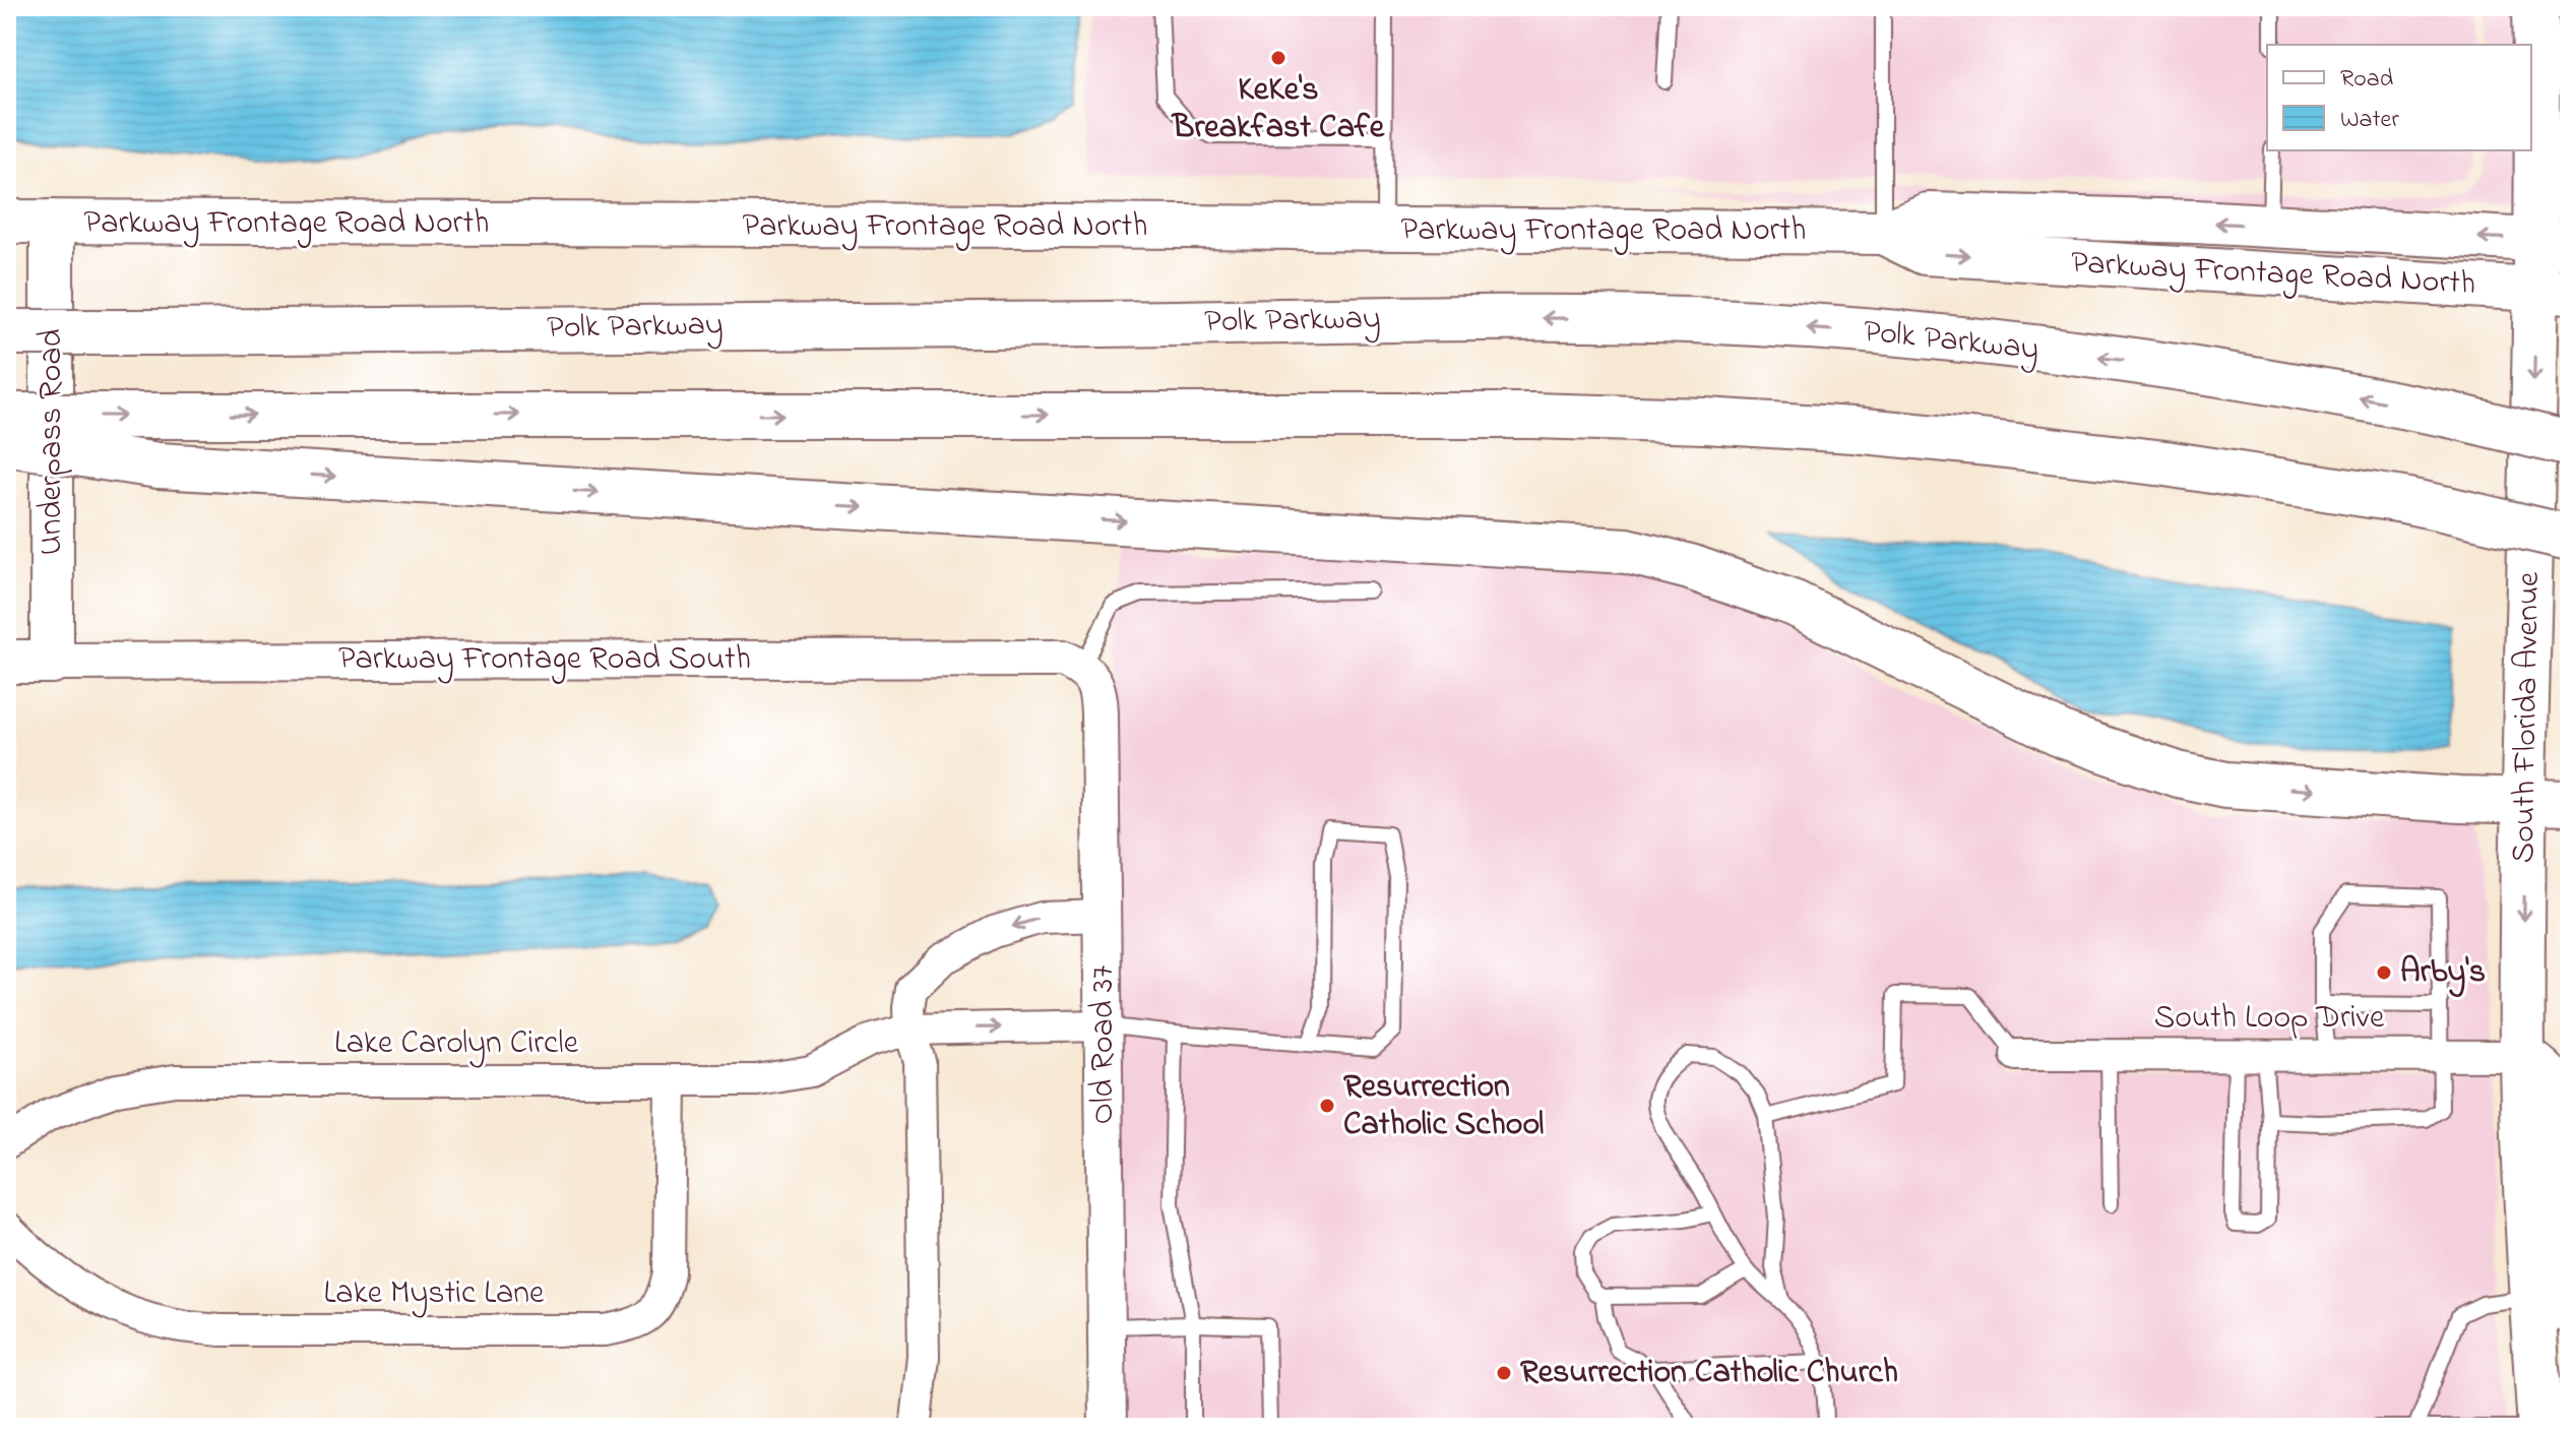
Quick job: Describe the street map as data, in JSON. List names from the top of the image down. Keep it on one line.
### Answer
{"streets":{"main road":["Parkway Frontage Road North","Polk Parkway","Underpass Road","Parkway Frontage Road South","South Florida Avenue"],"street":["South Loop Drive","Lake Carolyn Circle","Old Road 37","Lake Mystic Lane"]},"crossings":[["Parkway Frontage Road North","Underpass Road"],["Parkway Frontage Road North","South Florida Avenue"],["Underpass Road","Parkway Frontage Road South"],["Parkway Frontage Road South","Old Road 37"],["South Florida Avenue","South Loop Drive"],["Lake Carolyn Circle","Old Road 37"],["Lake Carolyn Circle","Lake Mystic Lane"]],"one_way":["South Florida Avenue"],"places":["KeKe's Breakfast Cafe","Arby's","Resurrection Catholic School","Resurrection Catholic Church"],"legend":["Road","Water"]}
